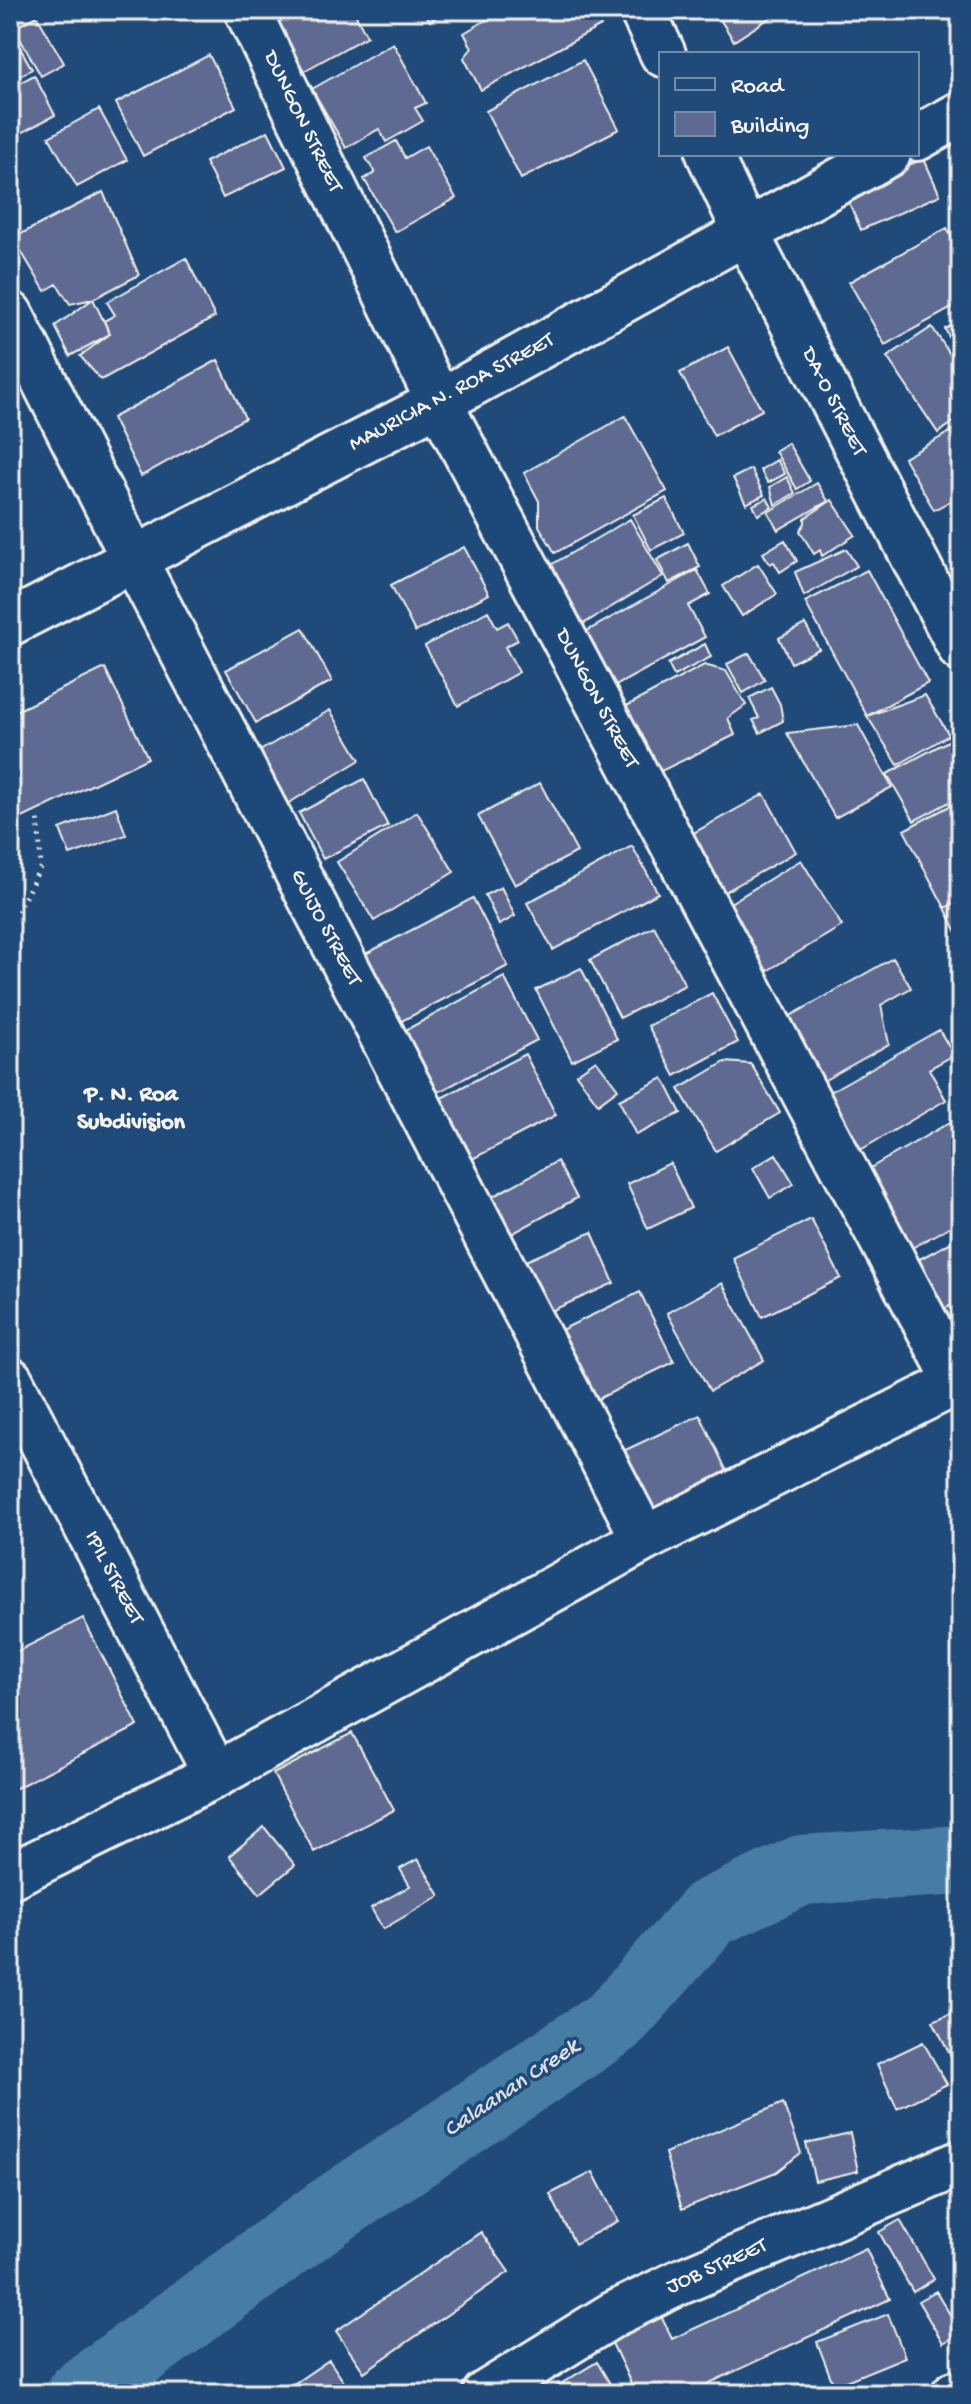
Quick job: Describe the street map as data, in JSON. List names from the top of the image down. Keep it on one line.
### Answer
{"streets":{"street":["DUNGON STREET","MAURICIA N. ROA STREET","DA-O STREET","GUIJO STREET","IPIL STREET","JOB STREET"]},"crossings":[["DUNGON STREET","MAURICIA N. ROA STREET"],["MAURICIA N. ROA STREET","DA-O STREET"],["MAURICIA N. ROA STREET","GUIJO STREET"]],"districts":["P. N. Roa Subdivision"],"water":["Calaanan Creek"],"legend":["Road","Building"]}
